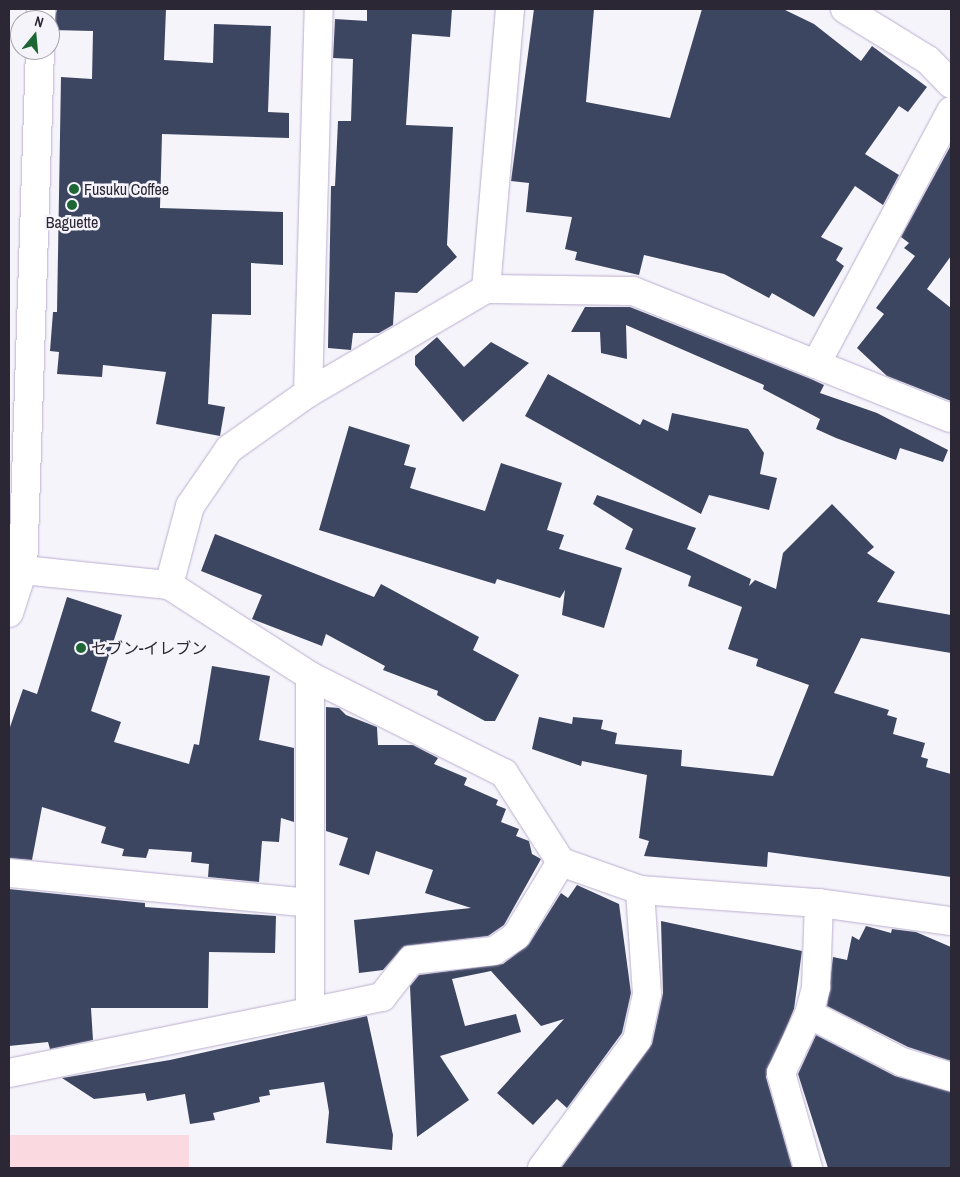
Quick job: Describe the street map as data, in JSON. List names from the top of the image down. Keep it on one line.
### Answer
{"places":["Fusuku Coffee","Baguette","セブン-イレブン"],"north":"top"}
